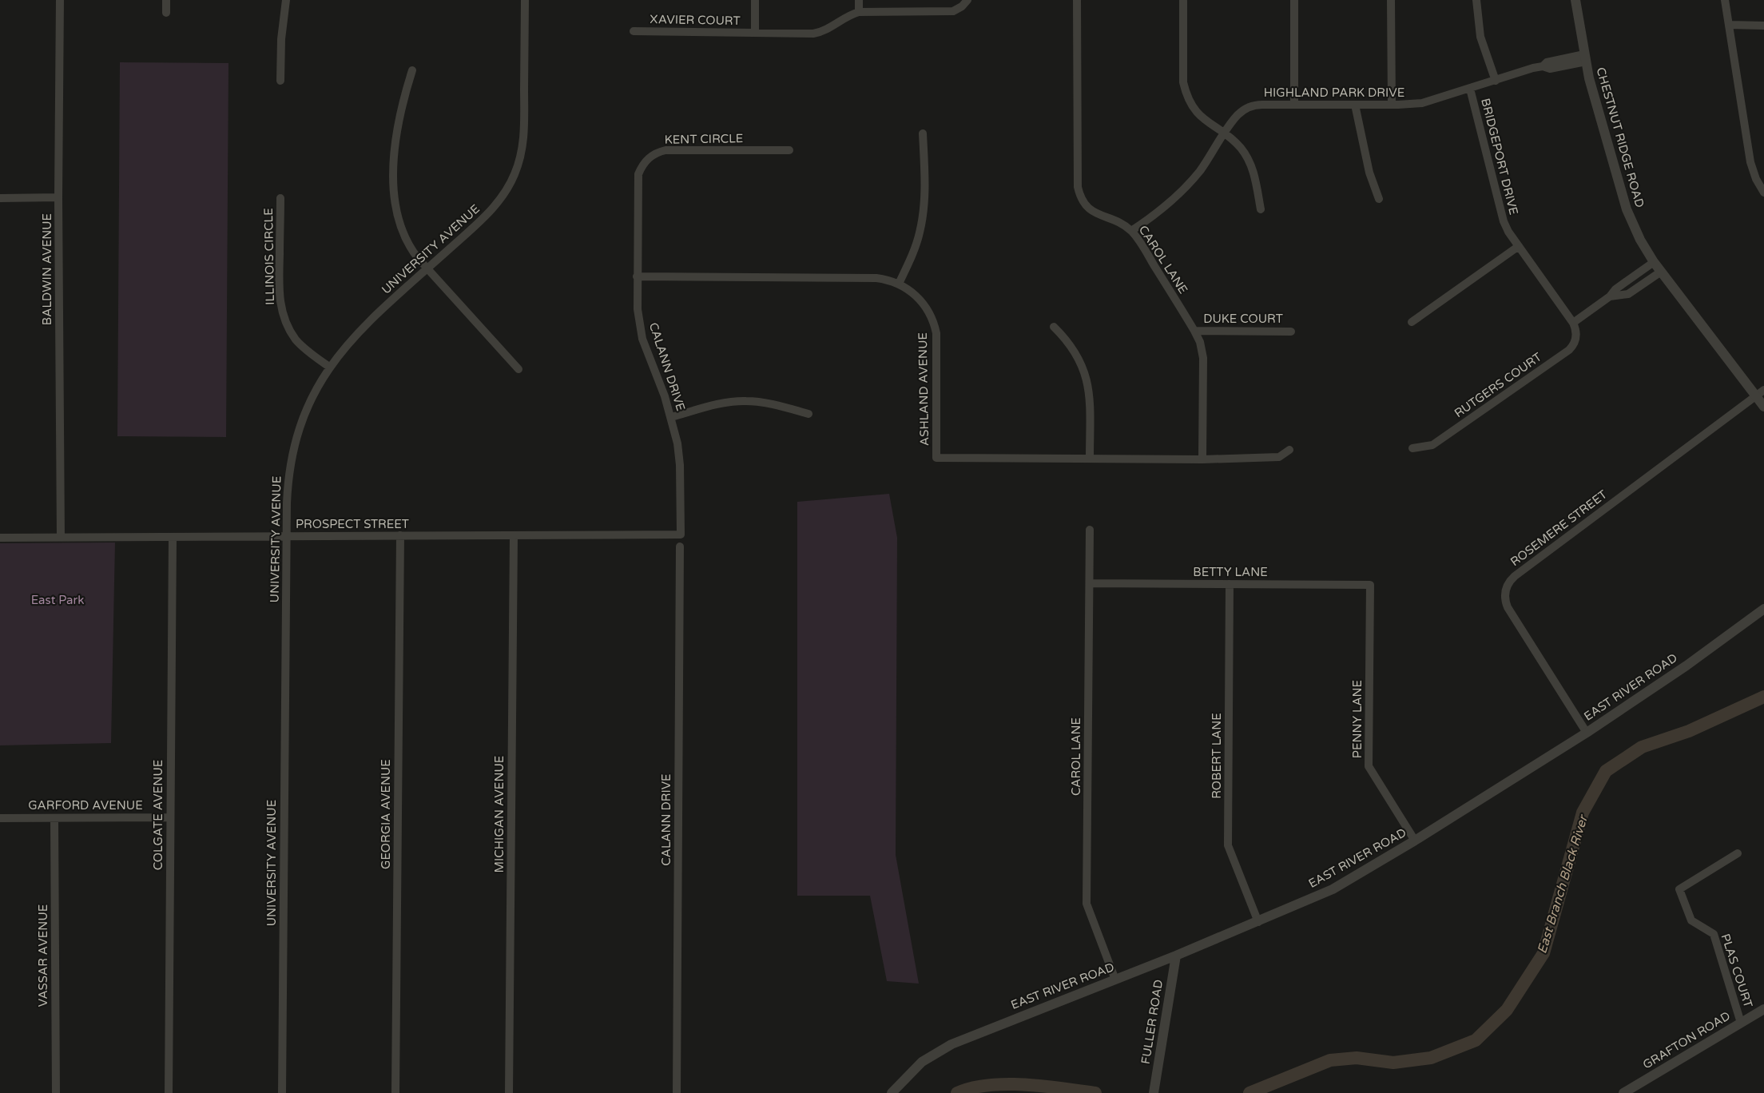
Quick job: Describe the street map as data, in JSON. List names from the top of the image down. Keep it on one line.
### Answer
{"streets":{"street":["XAVIER COURT","HIGHLAND PARK DRIVE","CHESTNUT RIDGE ROAD","KENT CIRCLE","BRIDGEPORT DRIVE","UNIVERSITY AVENUE","ILLINOIS CIRCLE","CAROL LANE","BALDWIN AVENUE","DUKE COURT","CALANN DRIVE","RUTGERS COURT","ASHLAND AVENUE","PROSPECT STREET","ROSEMERE STREET","BETTY LANE","EAST RIVER ROAD","PENNY LANE","ROBERT LANE","GARFORD AVENUE","GEORGIA AVENUE","MICHIGAN AVENUE","COLGATE AVENUE","VASSAR AVENUE","PLAS COURT","FULLER ROAD","GRAFTON ROAD"]},"crossings":[["HIGHLAND PARK DRIVE","CHESTNUT RIDGE ROAD"],["HIGHLAND PARK DRIVE","BRIDGEPORT DRIVE"],["HIGHLAND PARK DRIVE","CAROL LANE"],["CHESTNUT RIDGE ROAD","ROSEMERE STREET"],["KENT CIRCLE","CALANN DRIVE"],["BRIDGEPORT DRIVE","RUTGERS COURT"],["UNIVERSITY AVENUE","ILLINOIS CIRCLE"],["UNIVERSITY AVENUE","PROSPECT STREET"],["CAROL LANE","DUKE COURT"],["CAROL LANE","ASHLAND AVENUE"],["CAROL LANE","BETTY LANE"],["CAROL LANE","EAST RIVER ROAD"],["BALDWIN AVENUE","PROSPECT STREET"],["CALANN DRIVE","ASHLAND AVENUE"],["CALANN DRIVE","PROSPECT STREET"],["PROSPECT STREET","GEORGIA AVENUE"],["PROSPECT STREET","MICHIGAN AVENUE"],["PROSPECT STREET","COLGATE AVENUE"],["ROSEMERE STREET","EAST RIVER ROAD"],["BETTY LANE","PENNY LANE"],["BETTY LANE","ROBERT LANE"],["EAST RIVER ROAD","PENNY LANE"],["EAST RIVER ROAD","ROBERT LANE"],["EAST RIVER ROAD","FULLER ROAD"],["GARFORD AVENUE","COLGATE AVENUE"],["GARFORD AVENUE","VASSAR AVENUE"],["PLAS COURT","GRAFTON ROAD"]],"water":["East Branch Black River"],"parks":["East Park"]}
